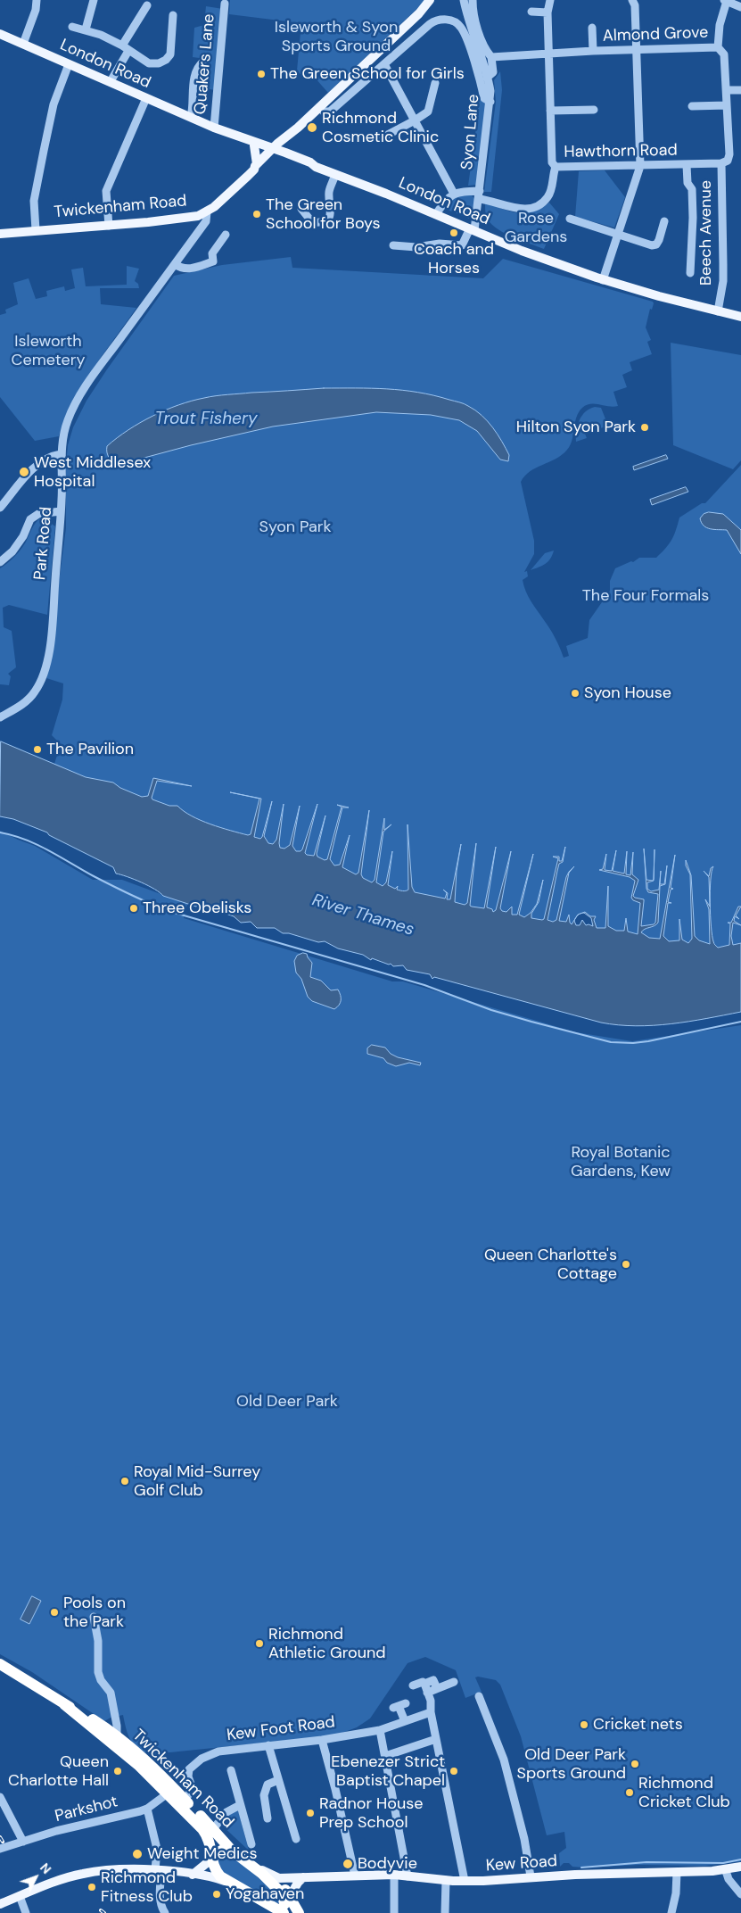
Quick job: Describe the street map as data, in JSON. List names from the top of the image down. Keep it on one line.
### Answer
{"streets":{"highway":["Twickenham Road"],"main road":["London Road","Kew Road"],"street":["Almond Grove","Quakers Lane","Syon Lane","Hawthorn Road","Beech Avenue","Park Road","Kew Foot Road","Parkshot"]},"crossings":[["Almond Grove","Hawthorn Road"],["Almond Grove","Beech Avenue"],["London Road","Quakers Lane"],["London Road","Syon Lane"],["London Road","Twickenham Road"],["London Road","Beech Avenue"],["Hawthorn Road","Beech Avenue"],["Twickenham Road","Park Road"],["Twickenham Road","Kew Foot Road"],["Twickenham Road","Parkshot"],["Twickenham Road","Kew Road"]],"water":["Trout Fishery","River Thames"],"parks":["Isleworth & Syon Sports Ground","Rose Gardens","Isleworth Cemetery","Syon Park","The Four Formals","Royal Botanic Gardens, Kew","Old Deer Park"],"places":["The Green School for Girls","Richmond Cosmetic Clinic","The Green School for Boys","Coach and Horses","Hilton Syon Park","West Middlesex Hospital","Syon House","The Pavilion","Three Obelisks","Queen Charlotte's Cottage","Royal Mid-Surrey Golf Club","Pools on the Park","Richmond Athletic Ground","Cricket nets","Old Deer Park Sports Ground","Queen Charlotte Hall","Ebenezer Strict Baptist Chapel","Richmond Cricket Club","Radnor House Prep School","Weight Medics","Bodyvie","Richmond Fitness Club","Yogahaven"],"north":"top right"}
